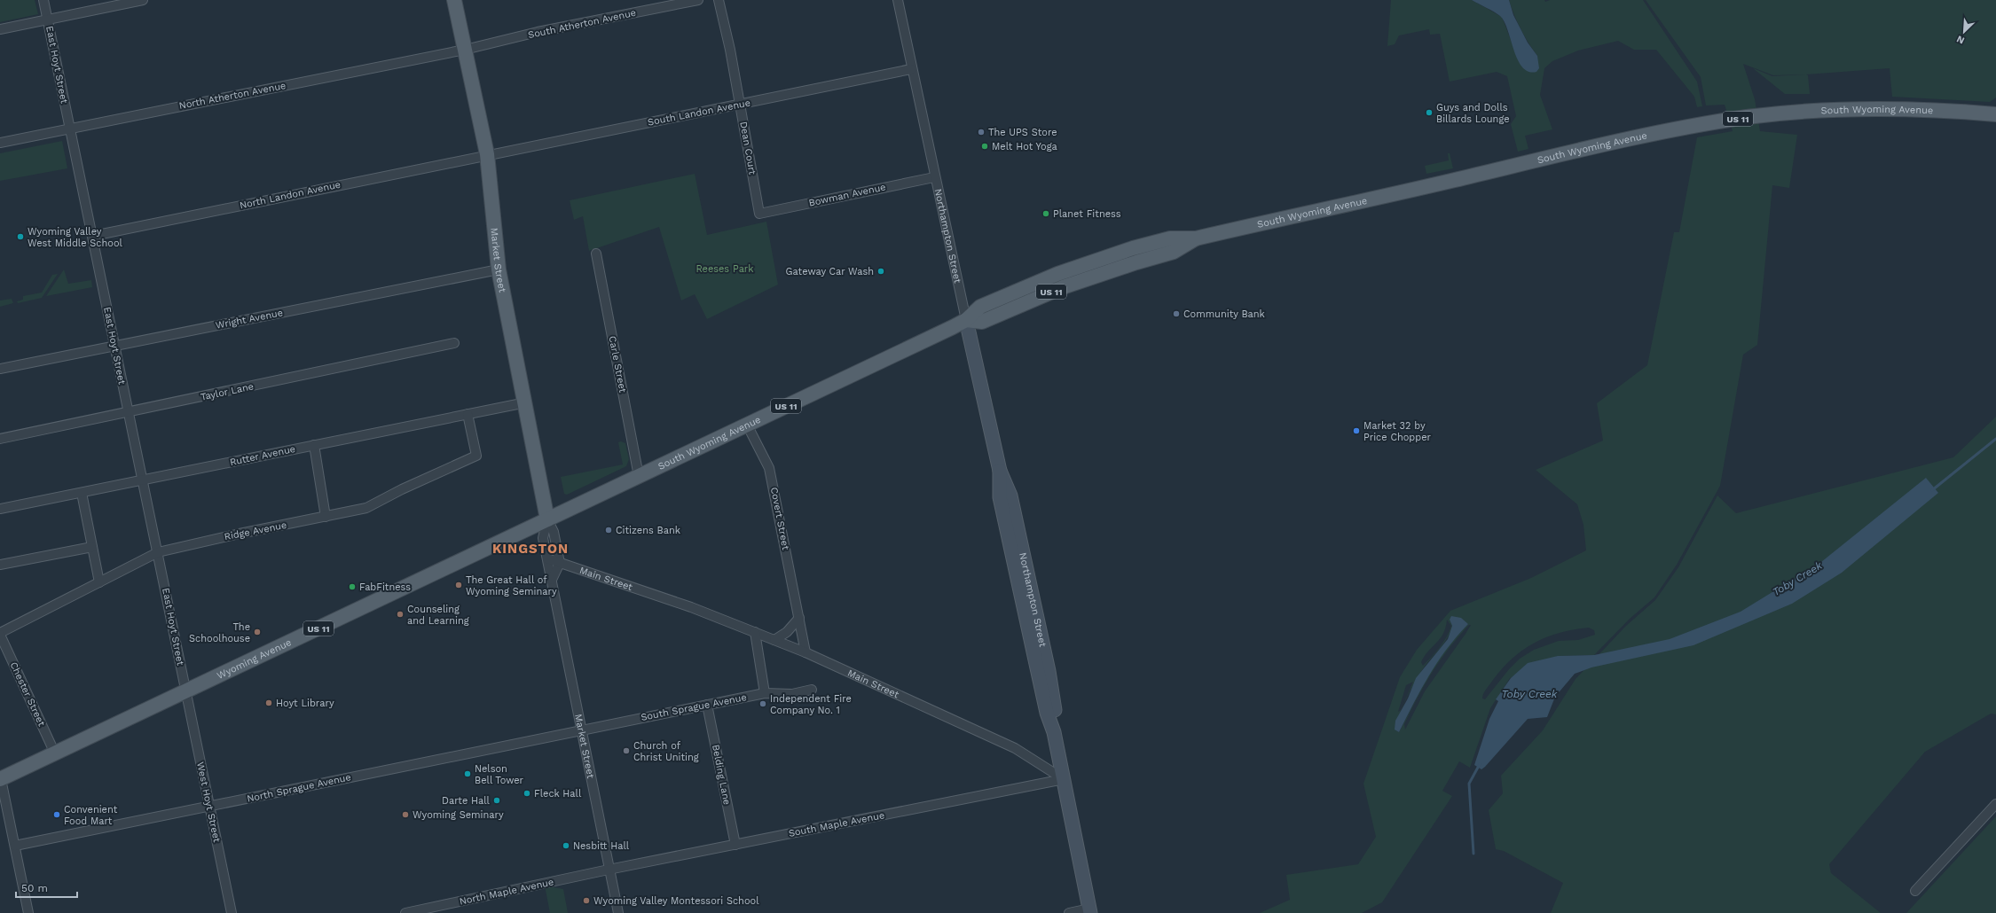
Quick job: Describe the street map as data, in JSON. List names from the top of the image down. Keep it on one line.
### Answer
{"streets":{"main road":["South Wyoming Avenue","US 11","Market Street","Wyoming Avenue"],"street":["South Atherton Avenue","East Hoyt Street","North Atherton Avenue","South Landon Avenue","Dean Court","North Landon Avenue","Bowman Avenue","Northampton Street","Wright Avenue","Carle Street","Taylor Lane","Rutter Avenue","Covert Street","Ridge Avenue","Main Street","Chester Street","South Sprague Avenue","Belding Lane","North Sprague Avenue","West Hoyt Street","South Maple Avenue","North Maple Avenue"]},"crossings":[["South Atherton Avenue","North Atherton Avenue"],["South Atherton Avenue","Market Street"],["East Hoyt Street","North Atherton Avenue"],["East Hoyt Street","North Landon Avenue"],["East Hoyt Street","Wright Avenue"],["East Hoyt Street","Taylor Lane"],["East Hoyt Street","Rutter Avenue"],["East Hoyt Street","Ridge Avenue"],["East Hoyt Street","Wyoming Avenue"],["East Hoyt Street","West Hoyt Street"],["North Atherton Avenue","Market Street"],["South Wyoming Avenue","Northampton Street"],["South Wyoming Avenue","Market Street"],["South Wyoming Avenue","Carle Street"],["South Wyoming Avenue","Covert Street"],["South Wyoming Avenue","Wyoming Avenue"],["South Landon Avenue","Dean Court"],["South Landon Avenue","North Landon Avenue"],["South Landon Avenue","Northampton Street"],["South Landon Avenue","Market Street"],["Dean Court","Bowman Avenue"],["North Landon Avenue","Market Street"],["Bowman Avenue","Northampton Street"],["Northampton Street","Main Street"],["Northampton Street","South Maple Avenue"],["Market Street","Wright Avenue"],["Market Street","Rutter Avenue"],["Market Street","Main Street"],["Market Street","Wyoming Avenue"],["Market Street","South Sprague Avenue"],["Market Street","North Sprague Avenue"],["Market Street","South Maple Avenue"],["Market Street","North Maple Avenue"],["Rutter Avenue","Ridge Avenue"],["Covert Street","Main Street"],["Ridge Avenue","Chester Street"],["Main Street","South Maple Avenue"],["Wyoming Avenue","Chester Street"],["Wyoming Avenue","West Hoyt Street"],["South Sprague Avenue","Belding Lane"],["South Sprague Avenue","North Sprague Avenue"],["Belding Lane","South Maple Avenue"],["North Sprague Avenue","West Hoyt Street"],["South Maple Avenue","North Maple Avenue"]],"districts":["KINGSTON"],"water":["Toby Creek"],"parks":["Reeses Park"],"places":["Guys and Dolls Billards Lounge","The UPS Store","Melt Hot Yoga","Planet Fitness","Wyoming Valley West Middle School","Gateway Car Wash","Community Bank","Market 32 by Price Chopper","Citizens Bank","The Great Hall of Wyoming Seminary","FabFitness","Counseling and Learning","The Schoolhouse","Hoyt Library","Independent Fire Company No. 1","Church of Christ Uniting","Nelson Bell Tower","Fleck Hall","Darte Hall","Convenient Food Mart","Wyoming Seminary","Nesbitt Hall","Wyoming Valley Montessori School"],"scale_bar":"50 m","north":"bottom left"}
